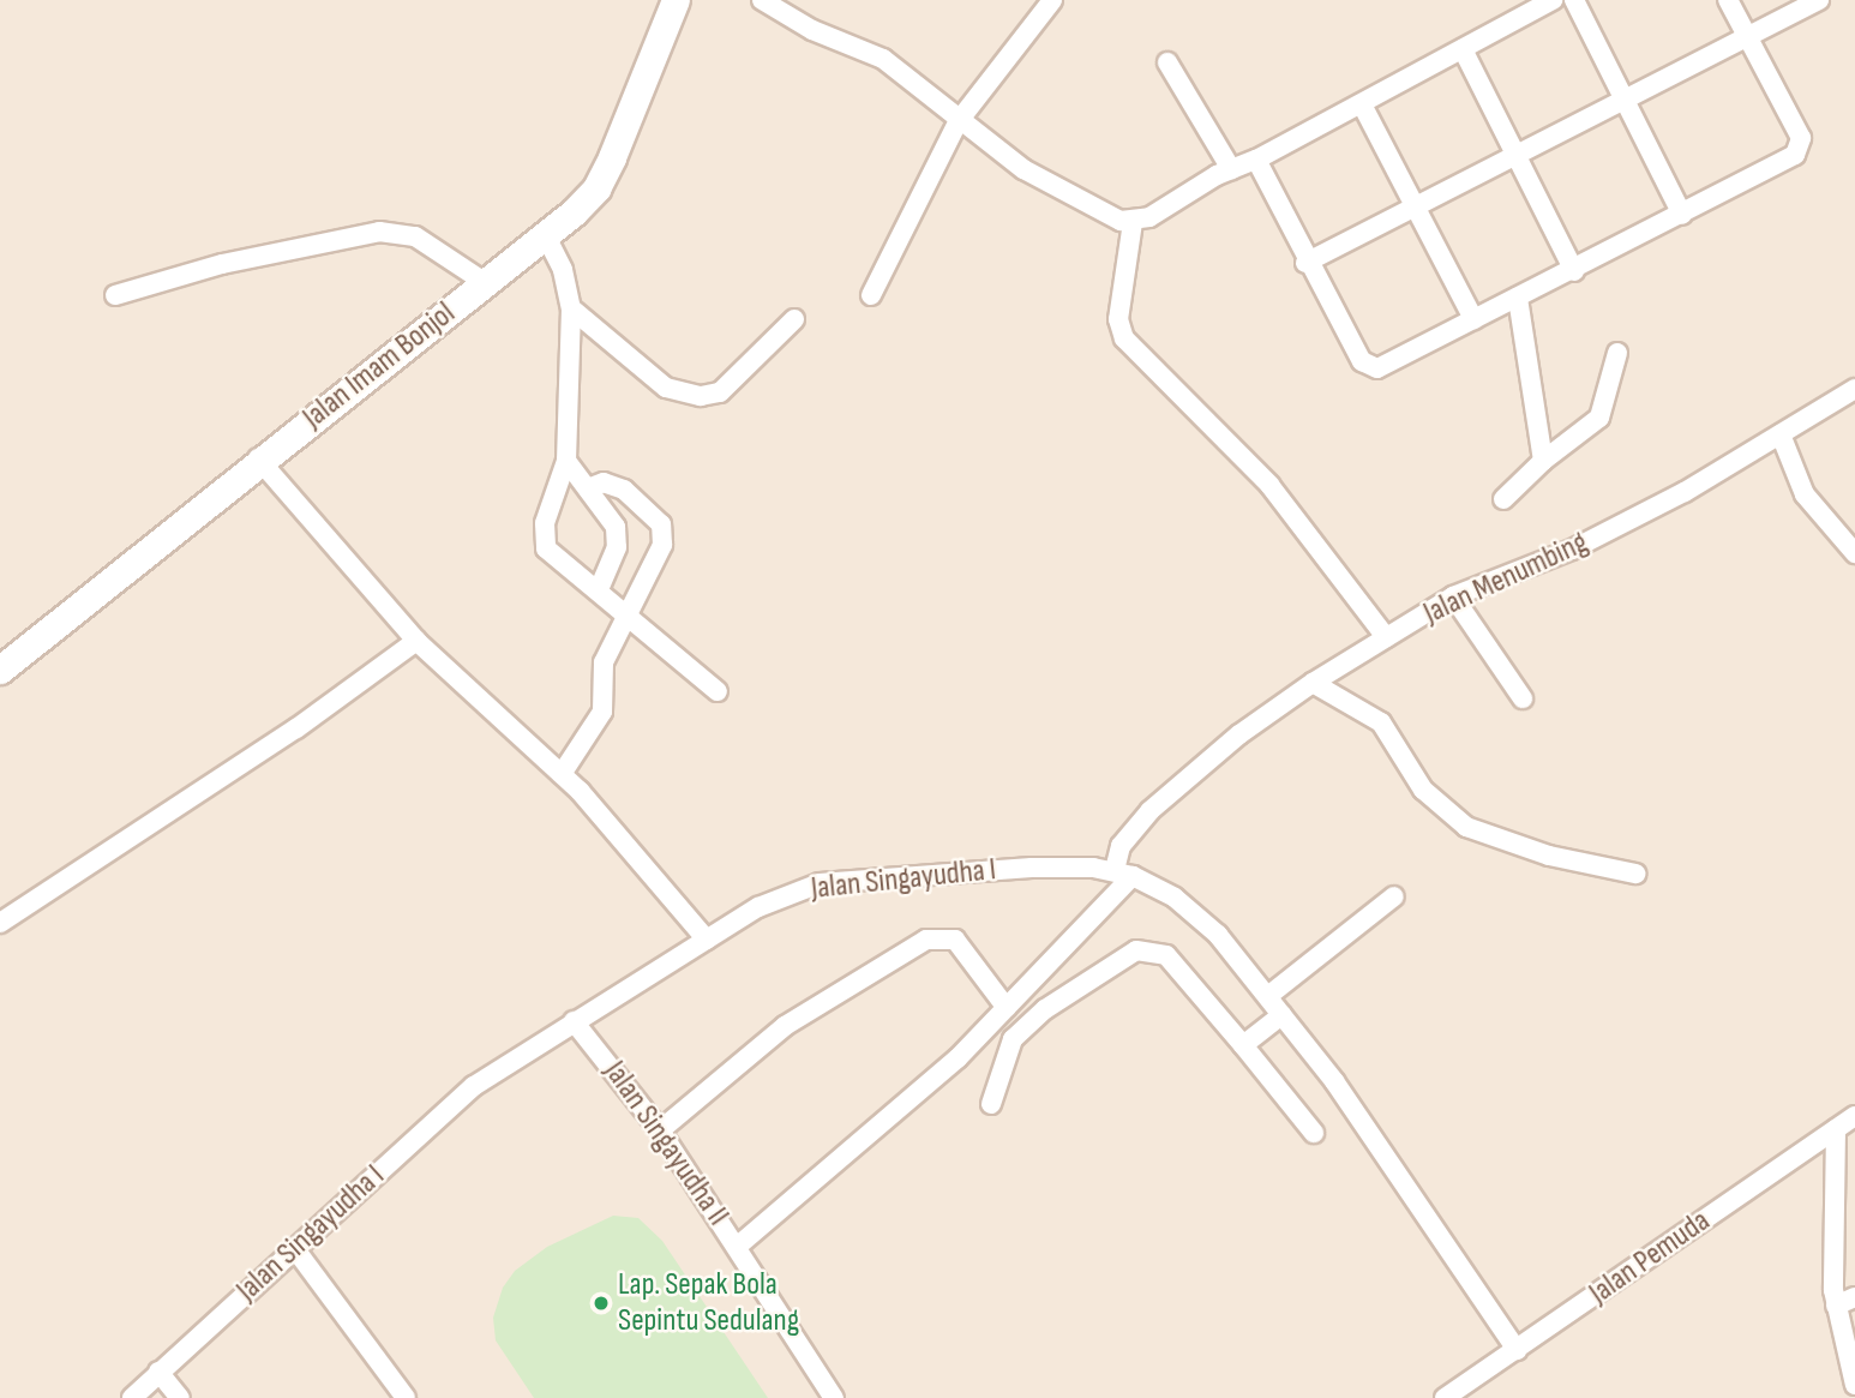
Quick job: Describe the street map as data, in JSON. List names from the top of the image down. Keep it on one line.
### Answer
{"streets":{"main road":["Jalan Imam Bonjol"],"street":["Jalan Menumbing","Jalan Singayudha I","Jalan Singayudha II","Jalan Pemuda"]},"crossings":[["Jalan Menumbing","Jalan Singayudha I"],["Jalan Menumbing","Jalan Singayudha II"],["Jalan Singayudha I","Jalan Singayudha II"],["Jalan Singayudha I","Jalan Pemuda"]],"places":["Lap. Sepak Bola Sepintu Sedulang"]}
